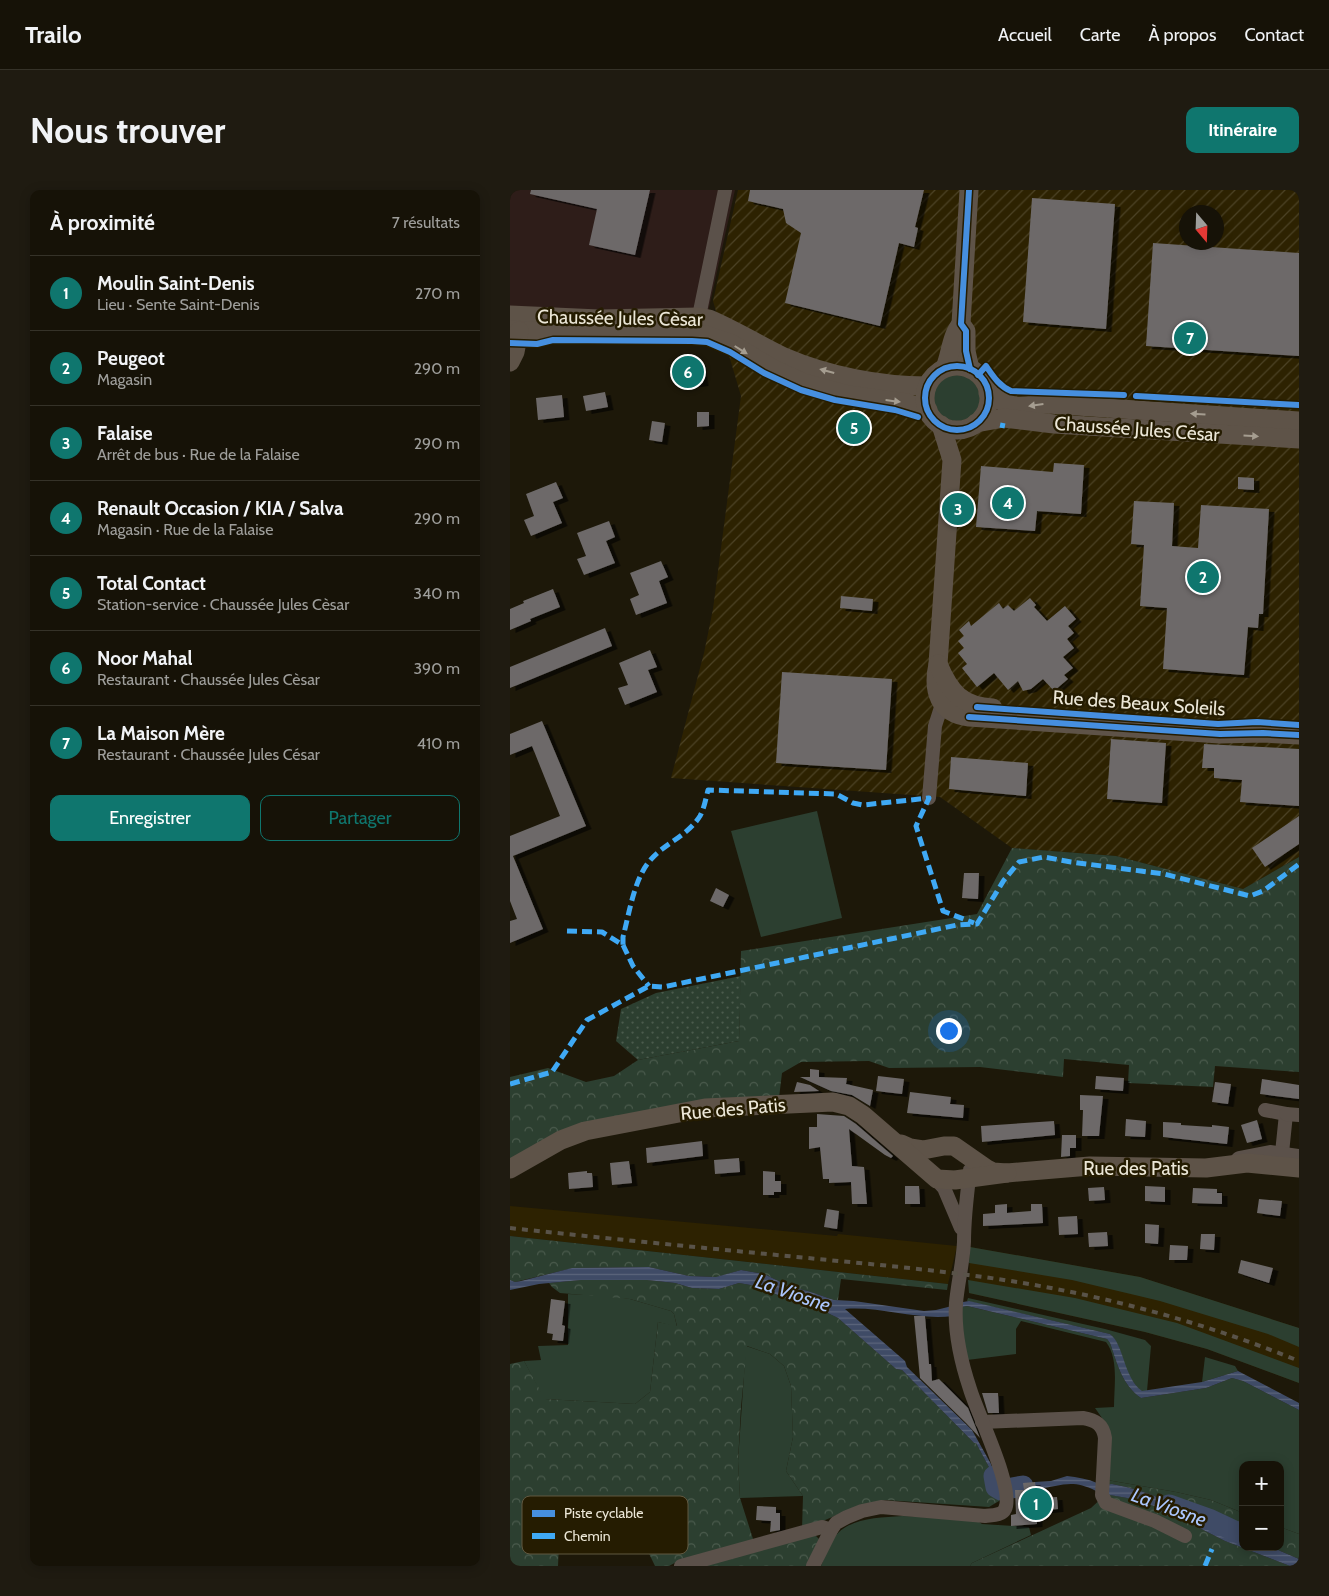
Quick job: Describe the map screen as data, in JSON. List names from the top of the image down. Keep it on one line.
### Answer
{"streets":{"main road":["Chaussée Jules Cèsar","Chaussée Jules César","Rue des Beaux Soleils","Rue des Patis"]},"crossings":[["Chaussée Jules Cèsar","Chaussée Jules César"]],"water":["La Viosne"],"legend":["Piste cyclable","Chemin"],"north":"bottom","page":{"header":"Trailo","nav":["Accueil","Carte","À propos","Contact"],"buttons":["Itinéraire",["Enregistrer","Partager"]],"title":"Nous trouver","heading":["À proximité","7 résultats"],"list":[{"mark":"1","name":"Moulin Saint-Denis","note":"Lieu · Sente Saint-Denis","value":"270 m"},{"mark":"2","name":"Peugeot","note":"Magasin","value":"290 m"},{"mark":"3","name":"Falaise","note":"Arrêt de bus · Rue de la Falaise","value":"290 m"},{"mark":"4","name":"Renault Occasion / KIA / Salva","note":"Magasin · Rue de la Falaise","value":"290 m"},{"mark":"5","name":"Total Contact","note":"Station-service · Chaussée Jules Cèsar","value":"340 m"},{"mark":"6","name":"Noor Mahal","note":"Restaurant · Chaussée Jules Cèsar","value":"390 m"},{"mark":"7","name":"La Maison Mère","note":"Restaurant · Chaussée Jules César","value":"410 m"}],"pins":["7","6","5","4","3","2","1"],"map_buttons":["+","−"]}}
